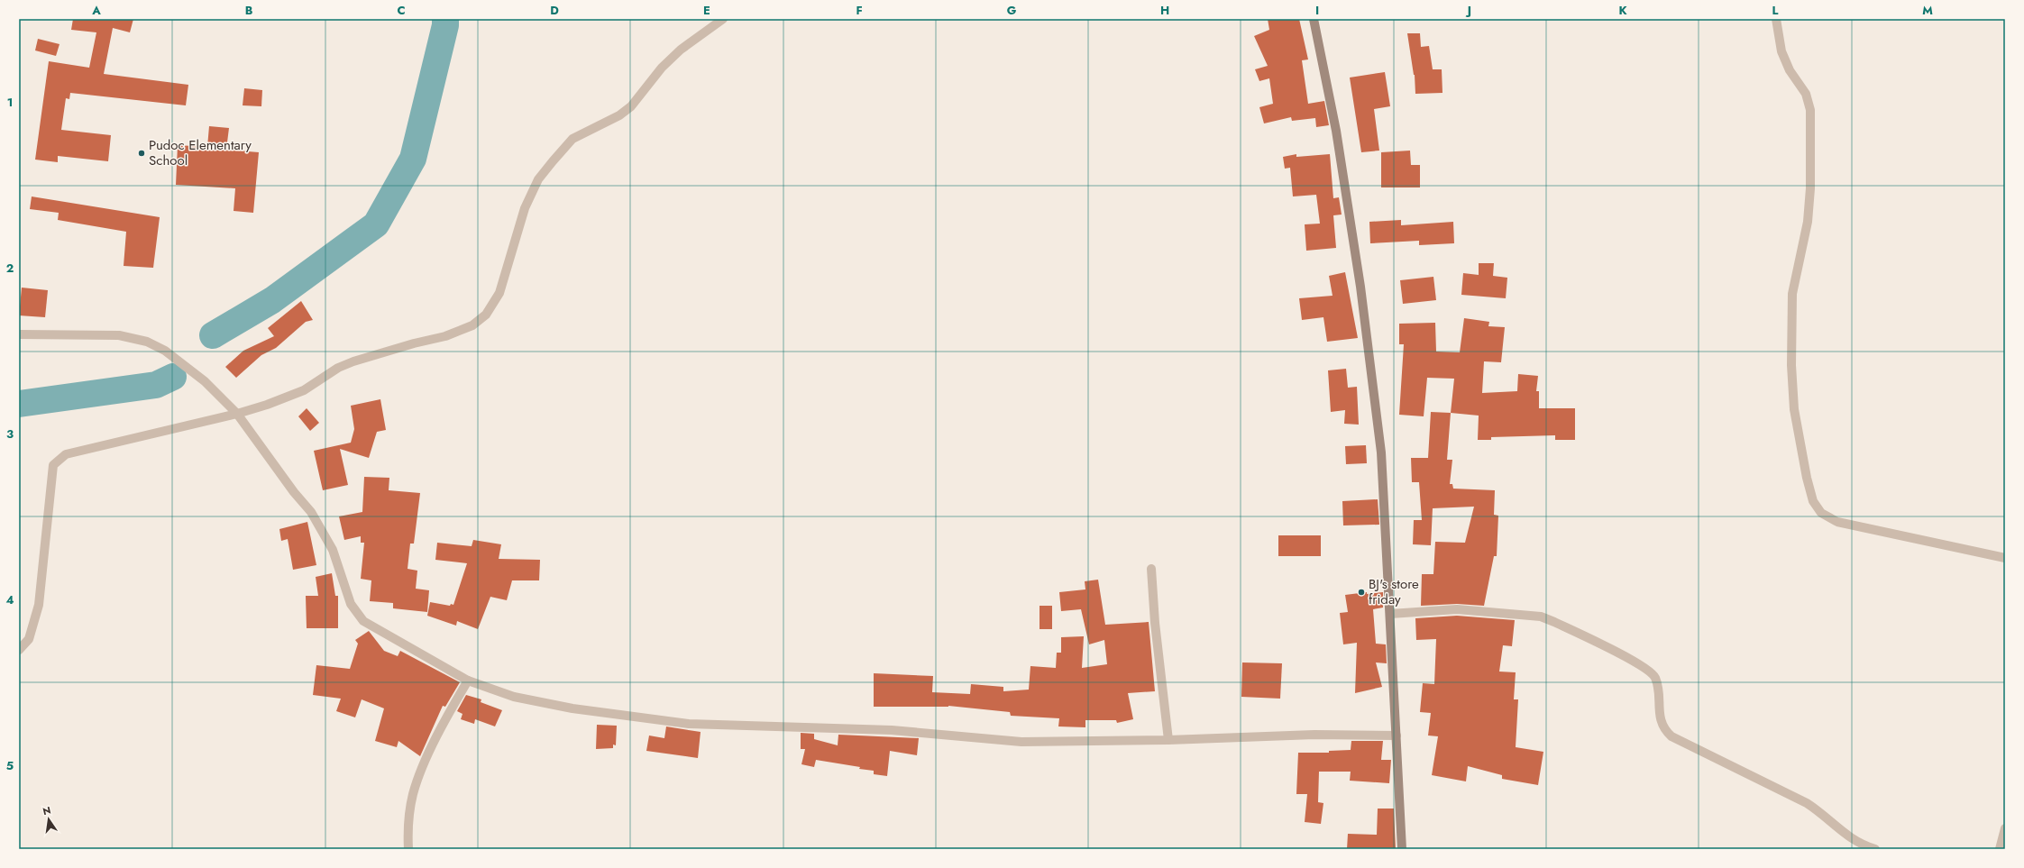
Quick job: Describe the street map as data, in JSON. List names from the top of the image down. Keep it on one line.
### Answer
{"places":["Pudoc Elementary School","BJ's store friday"],"north":"top","grid":{"columns":["A","B","C","D","E","F","G","H","I","J","K","L","M"],"rows":["1","2","3","4","5"]}}
